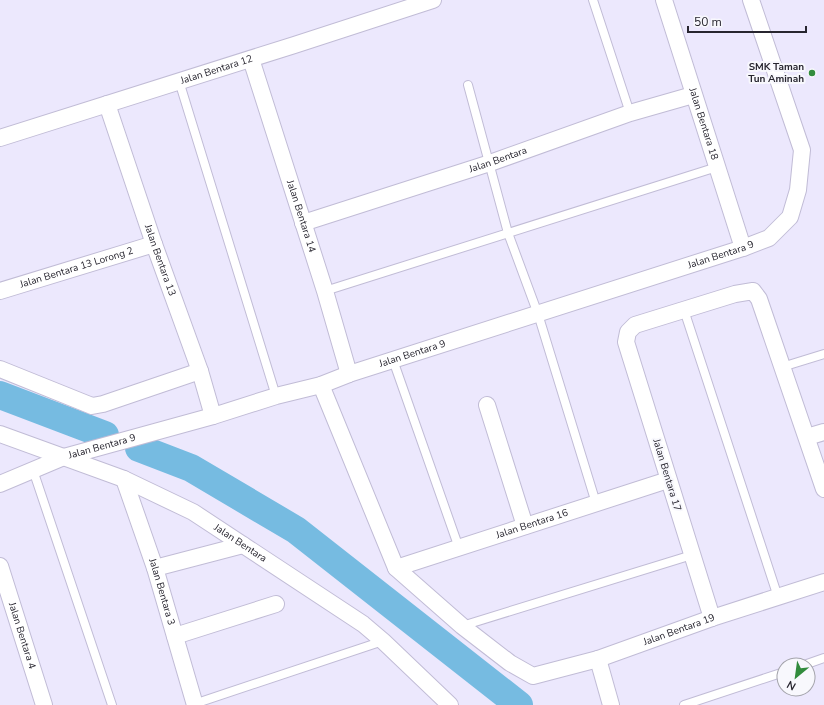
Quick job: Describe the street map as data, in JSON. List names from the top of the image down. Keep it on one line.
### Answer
{"streets":{"street":["Jalan Bentara 12","Jalan Bentara 18","Jalan Bentara","Jalan Bentara 14","Jalan Bentara 9","Jalan Bentara 13","Jalan Bentara 13 Lorong 2","Jalan Bentara 17","Jalan Bentara 16","Jalan Bentara 3","Jalan Bentara 19","Jalan Bentara 4"]},"crossings":[["Jalan Bentara 12","Jalan Bentara 14"],["Jalan Bentara 12","Jalan Bentara 13"],["Jalan Bentara 18","Jalan Bentara"],["Jalan Bentara 18","Jalan Bentara 9"],["Jalan Bentara","Jalan Bentara 14"],["Jalan Bentara","Jalan Bentara 9"],["Jalan Bentara","Jalan Bentara 3"],["Jalan Bentara 14","Jalan Bentara 9"],["Jalan Bentara 9","Jalan Bentara 13"],["Jalan Bentara 13","Jalan Bentara 13 Lorong 2"],["Jalan Bentara 17","Jalan Bentara 16"],["Jalan Bentara 17","Jalan Bentara 19"]],"places":["SMK Taman Tun Aminah"],"scale_bar":"50 m","north":"bottom left"}
